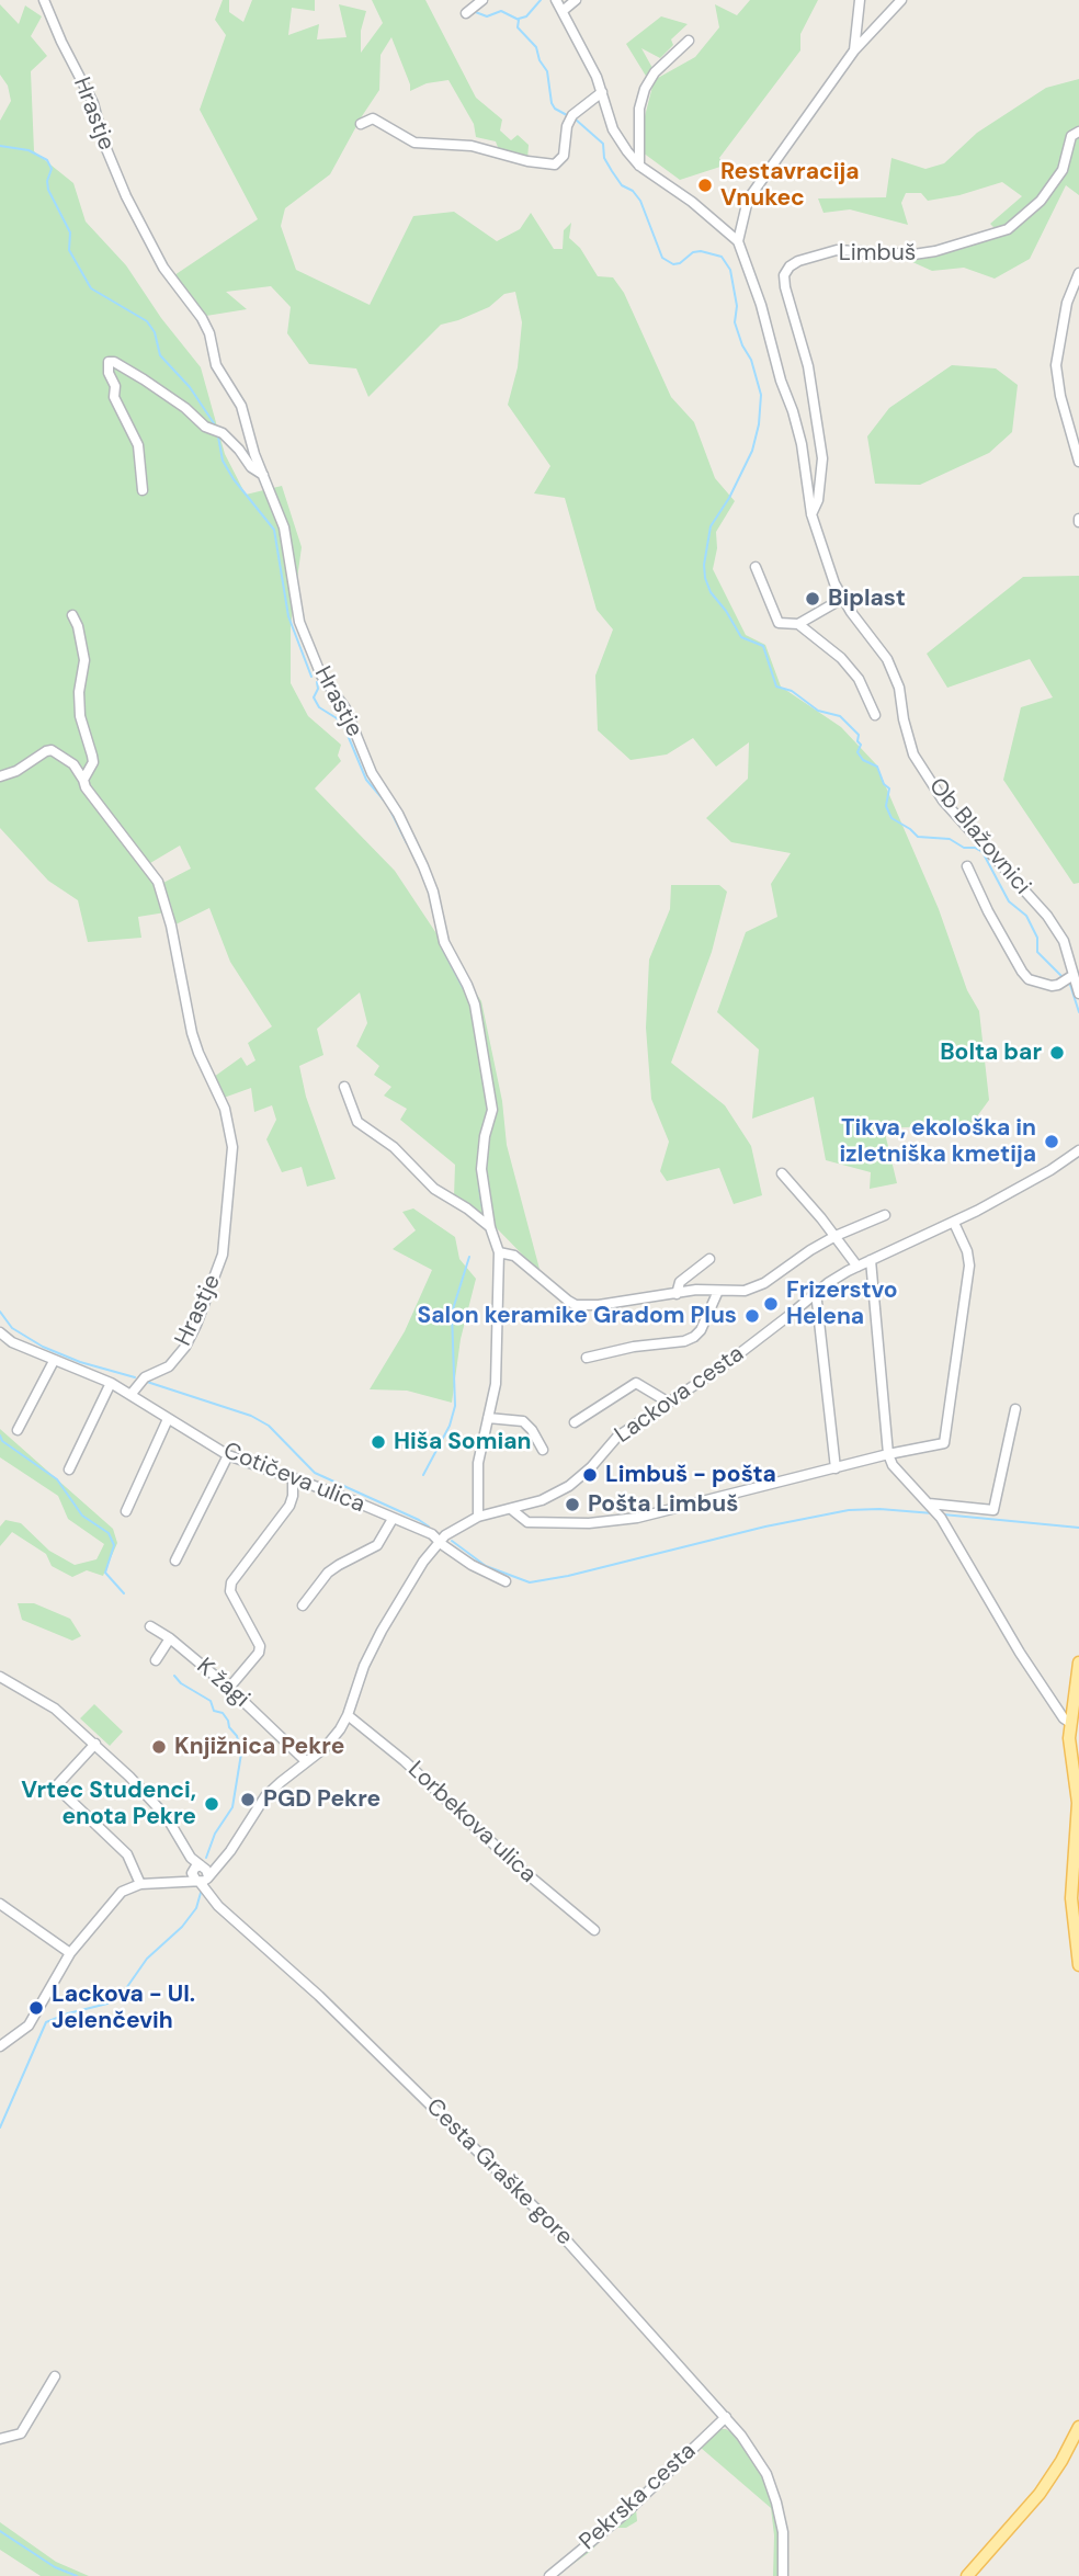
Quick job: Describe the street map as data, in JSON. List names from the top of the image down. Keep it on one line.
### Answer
{"streets":{"street":["Hrastje","Limbuš","Ob Blažovnici","Lackova cesta","Cotičeva ulica","K žagi","Lorbekova ulica","Cesta Graške gore","Pekrska cesta"]},"crossings":[["Hrastje","Cotičeva ulica"],["Limbuš","Ob Blažovnici"],["Lackova cesta","Cotičeva ulica"],["Lackova cesta","K žagi"],["Lackova cesta","Lorbekova ulica"],["Lackova cesta","Cesta Graške gore"],["Cesta Graške gore","Pekrska cesta"]],"places":["Restavracija Vnukec","Biplast","Bolta bar","Tikva, ekološka in izletniška kmetija","Frizerstvo Helena","Salon keramike Gradom Plus","Hiša Somian","Limbuš - pošta","Pošta Limbuš","Knjižnica Pekre","PGD Pekre","Vrtec Studenci, enota Pekre","Lackova - Ul. Jelenčevih"]}
